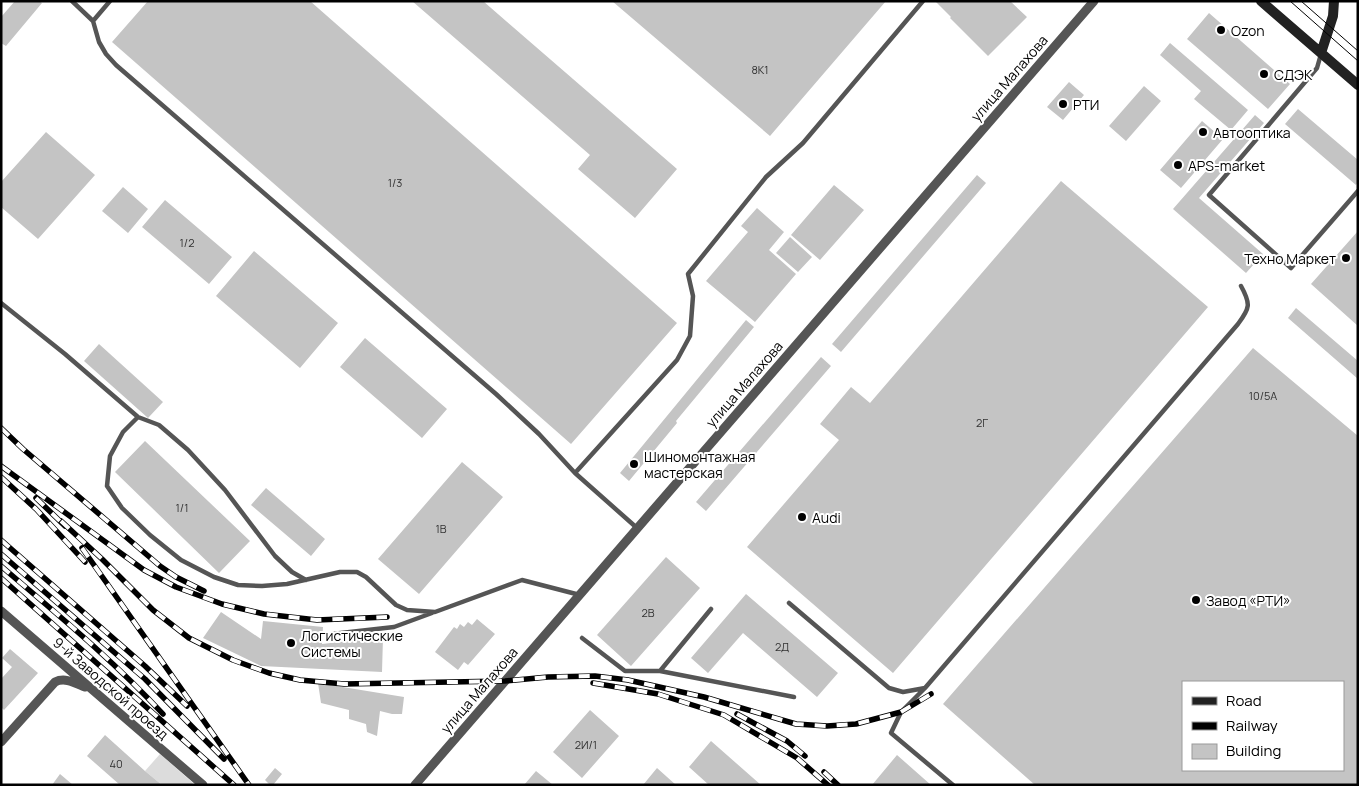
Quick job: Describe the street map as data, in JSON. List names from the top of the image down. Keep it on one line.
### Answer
{"streets":{"street":["улица Малахова","9-й Заводской проезд"]},"places":["Ozon","СДЭК","РТИ","Автооптика","АPS-market","Техно Маркет","Шиномонтажная мастерская","Audi","Завод «РТИ»","Логистические Системы"],"house_numbers":["8К1","1/3","1/2","10/5А","2Г","1/1","1В","2В","2Д","2И/1","40"],"legend":["Road","Railway","Building"]}
